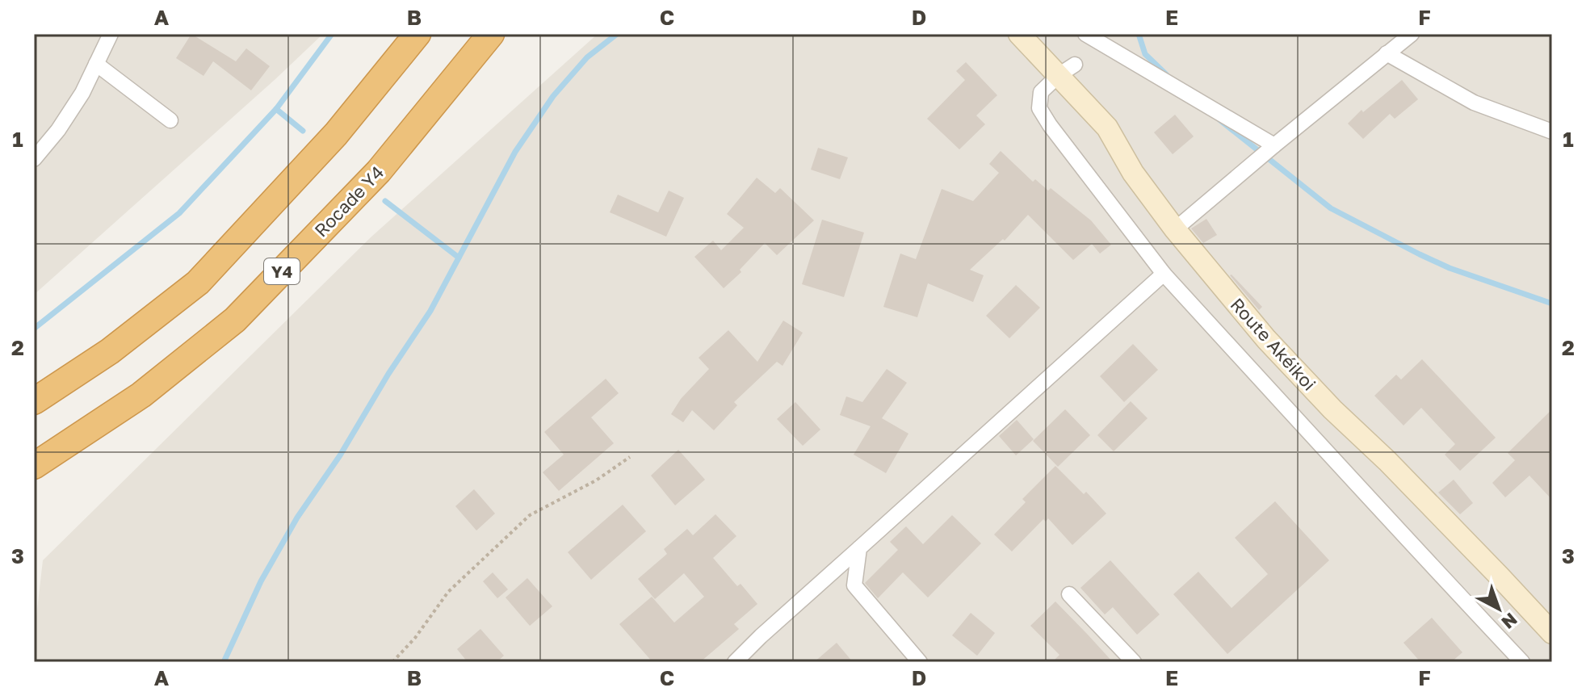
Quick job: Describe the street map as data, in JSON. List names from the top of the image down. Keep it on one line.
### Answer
{"streets":{"highway":["Rocade Y4","Y4"],"street":["Route Akéikoi"]},"north":"bottom right","grid":{"columns":["A","B","C","D","E","F"],"rows":["1","2","3"]}}
